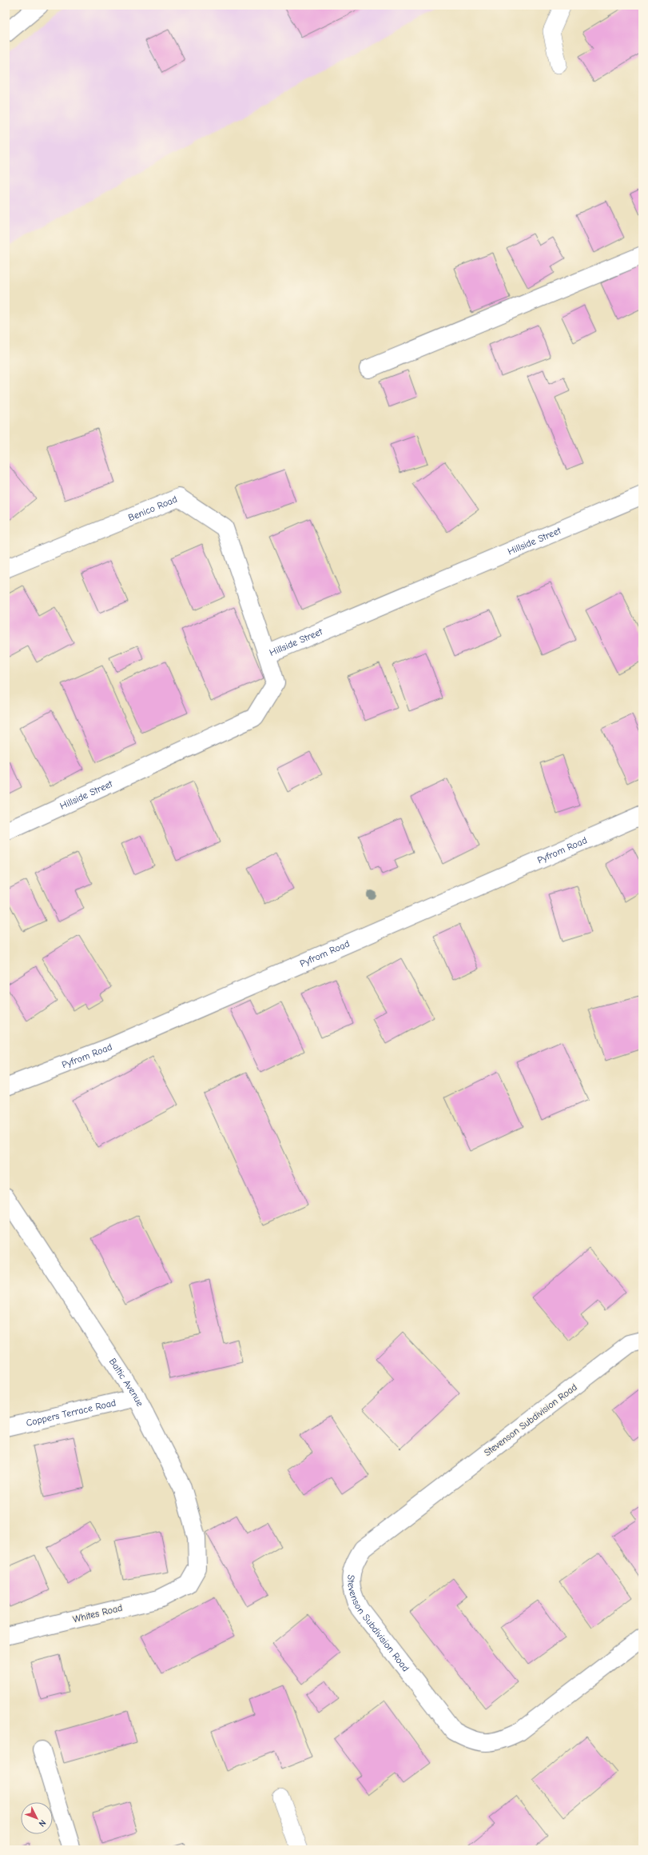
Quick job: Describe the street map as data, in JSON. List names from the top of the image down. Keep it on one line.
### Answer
{"streets":{"street":["Benico Road","Hillside Street","Pyfrom Road","Baltic Avenue","Coppers Terrace Road","Stevenson Subdivision Road","Whites Road"]},"crossings":[["Benico Road","Hillside Street"],["Baltic Avenue","Coppers Terrace Road"],["Baltic Avenue","Whites Road"]],"north":"bottom right"}
